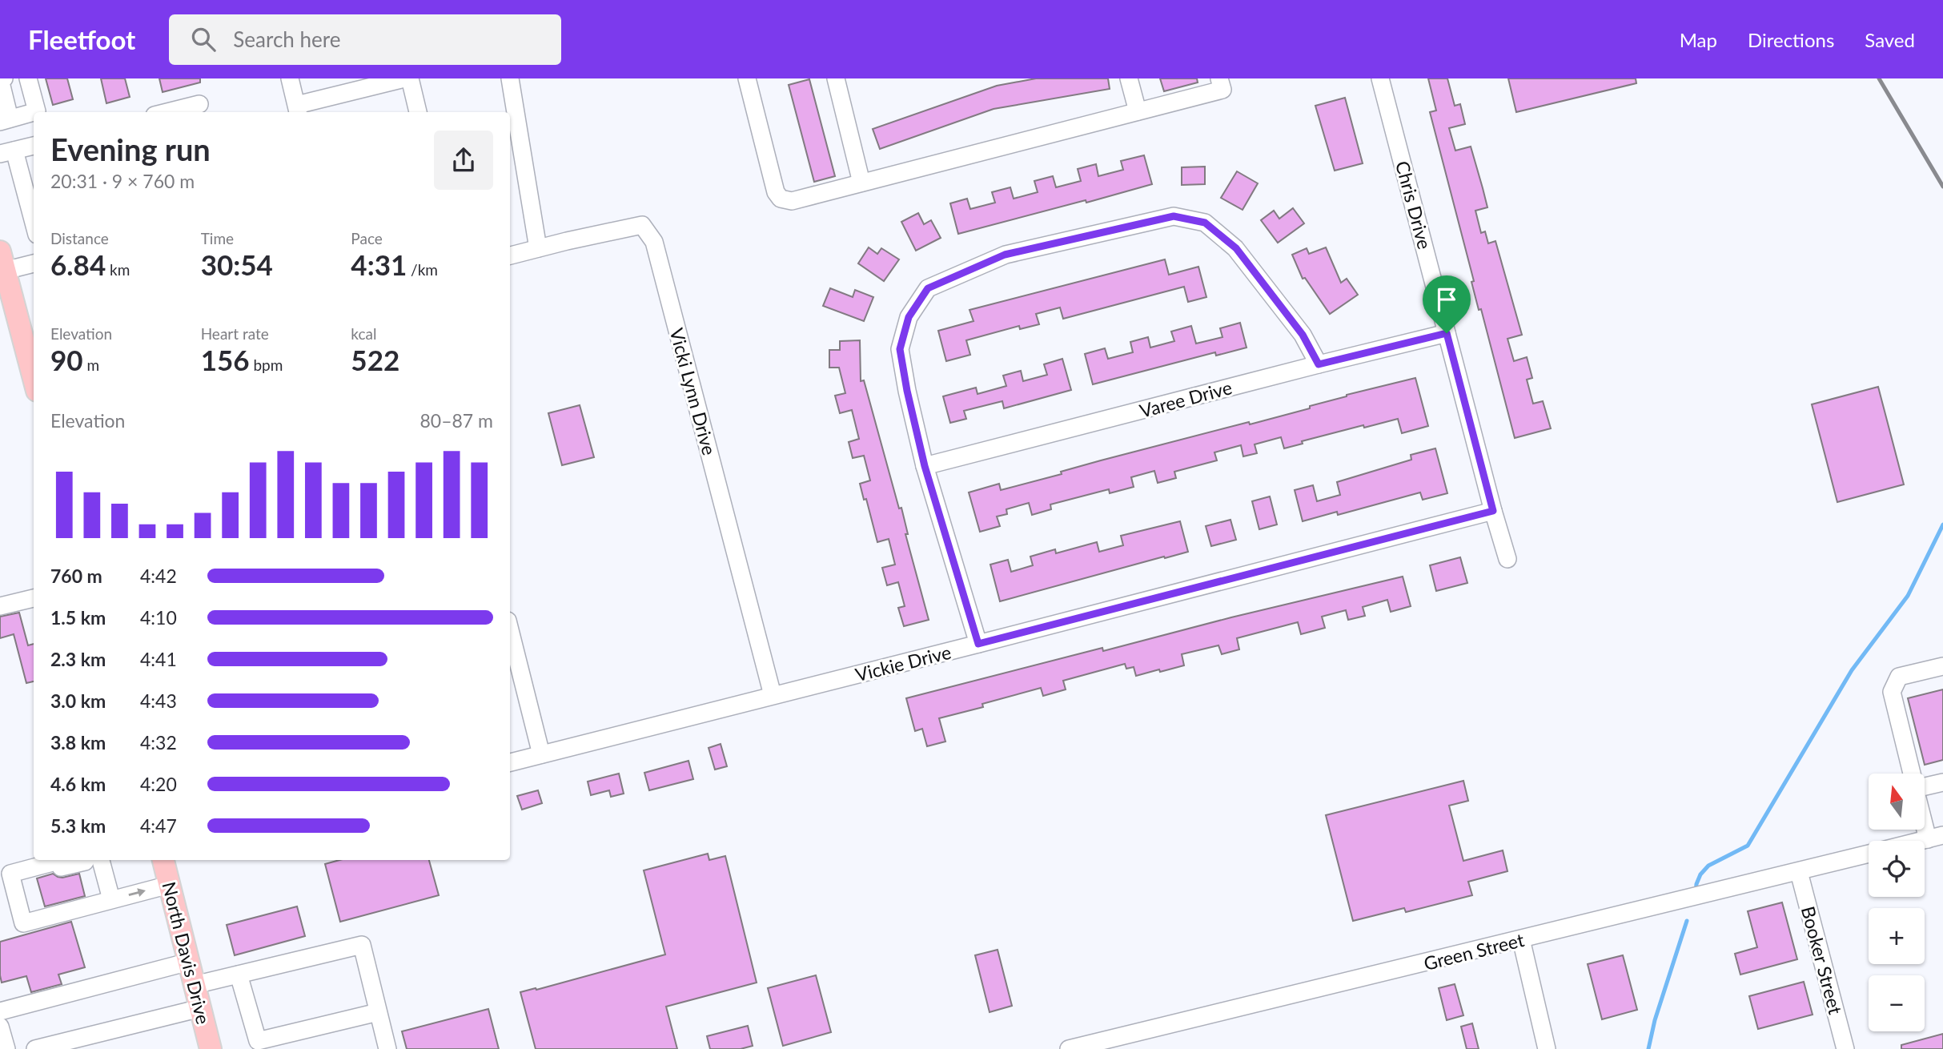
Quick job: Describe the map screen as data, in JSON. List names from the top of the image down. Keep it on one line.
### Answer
{"streets":{"main road":["North Davis Drive"],"street":["Chris Drive","Vicki Lynn Drive","Varee Drive","Vickie Drive","Green Street","Booker Street"]},"crossings":[["Chris Drive","Varee Drive"],["Chris Drive","Vickie Drive"],["Vicki Lynn Drive","Vickie Drive"],["Green Street","Booker Street"]],"north":"top","page":{"header":"Fleetfoot","search":"Search here","nav":["Map","Directions","Saved"],"heading":["Evening run","20:31 · 9 × 760 m"],"stats":[["Distance","6.84 km"],["Time","30:54"],["Pace","4:31 /km"],["Elevation","90 m"],["Heart rate","156 bpm"],["kcal","522"]],"chart":["Elevation","80–87 m"],"list":[{"name":"760 m","note":"4:42"},{"name":"1.5 km","note":"4:10"},{"name":"2.3 km","note":"4:41"},{"name":"3.0 km","note":"4:43"},{"name":"3.8 km","note":"4:32"},{"name":"4.6 km","note":"4:20"},{"name":"5.3 km","note":"4:47"}],"map_buttons":["+","−"]}}
